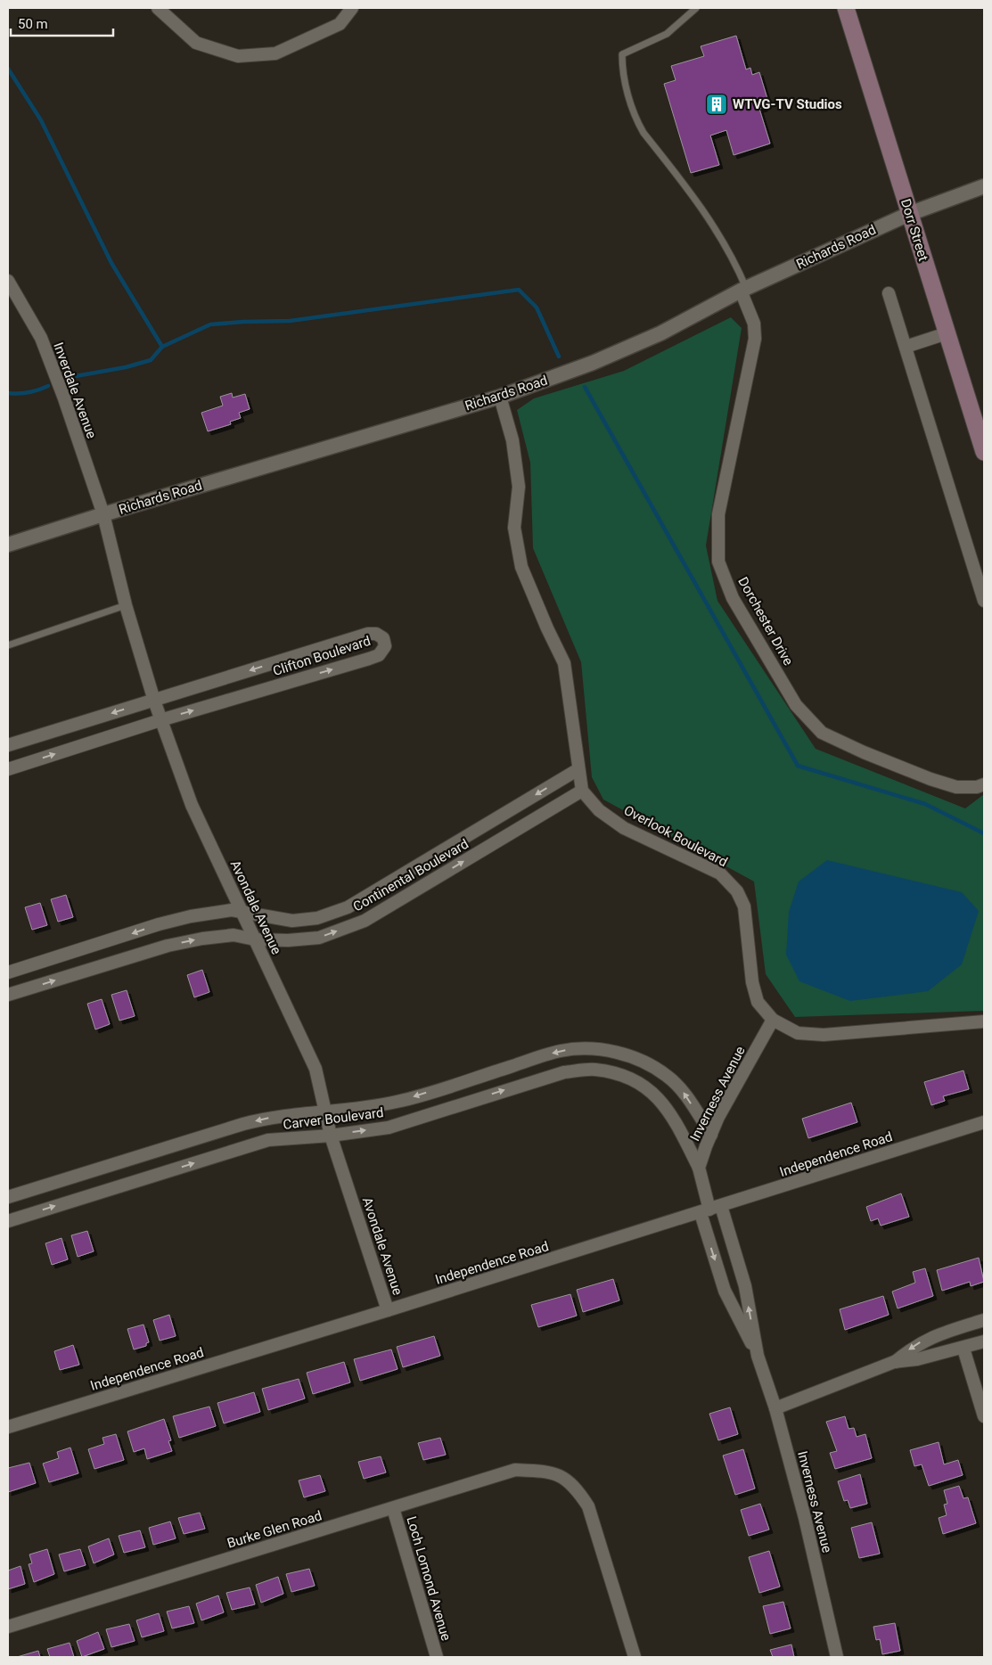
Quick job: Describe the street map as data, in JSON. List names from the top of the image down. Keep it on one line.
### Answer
{"streets":{"main road":["Dorr Street"],"street":["Richards Road","Inverdale Avenue","Dorchester Drive","Clifton Boulevard","Overlook Boulevard","Continental Boulevard","Avondale Avenue","Inverness Avenue","Carver Boulevard","Independence Road","Burke Glen Road","Loch Lomond Avenue"]},"crossings":[["Dorr Street","Richards Road"],["Richards Road","Inverdale Avenue"],["Richards Road","Dorchester Drive"],["Richards Road","Avondale Avenue"],["Inverdale Avenue","Avondale Avenue"],["Clifton Boulevard","Avondale Avenue"],["Overlook Boulevard","Continental Boulevard"],["Overlook Boulevard","Inverness Avenue"],["Continental Boulevard","Avondale Avenue"],["Avondale Avenue","Carver Boulevard"],["Avondale Avenue","Independence Road"],["Inverness Avenue","Carver Boulevard"],["Inverness Avenue","Independence Road"],["Burke Glen Road","Loch Lomond Avenue"]],"places":{"building":["WTVG-TV Studios"]},"scale_bar":"50 m"}
